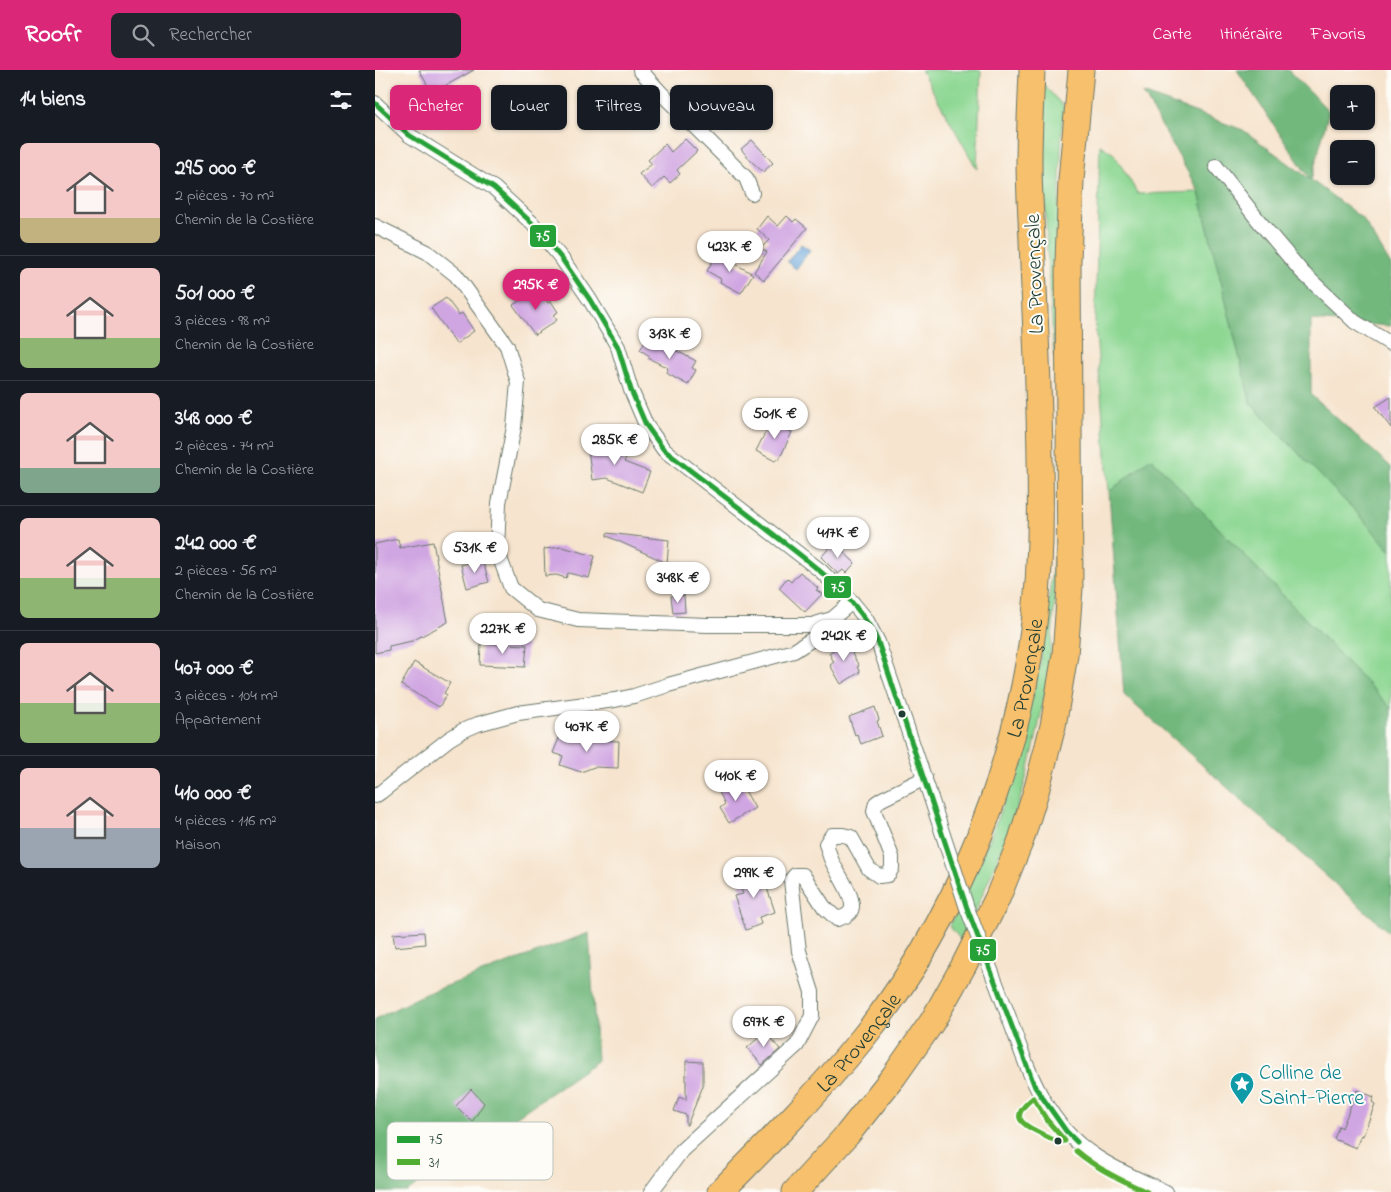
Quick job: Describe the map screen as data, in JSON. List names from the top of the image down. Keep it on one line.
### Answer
{"streets":{"highway":["La Provençale"]},"places":{"place":["Colline de Saint-Pierre"]},"lines":["transit line 75","transit line 31"],"legend":["75","31"],"page":{"header":"Roofr","search":"Rechercher","nav":["Carte","Itinéraire","Favoris"],"heading":"14 biens","map_buttons":["+","−"],"chip":["Acheter","Louer","Filtres","Nouveau"],"list":[{"name":"295 000 €","note":"2 pièces · 70 m² · Chemin de la Costière"},{"name":"501 000 €","note":"3 pièces · 98 m² · Chemin de la Costière"},{"name":"348 000 €","note":"2 pièces · 74 m² · Chemin de la Costière"},{"name":"242 000 €","note":"2 pièces · 56 m² · Chemin de la Costière"},{"name":"407 000 €","note":"3 pièces · 104 m² · Appartement"},{"name":"410 000 €","note":"4 pièces · 116 m² · Maison"}],"price":["423K €","295K €","313K €","501K €","285K €","417K €","531K €","348K €","227K €","242K €","407K €","410K €","299K €","697K €"]}}
